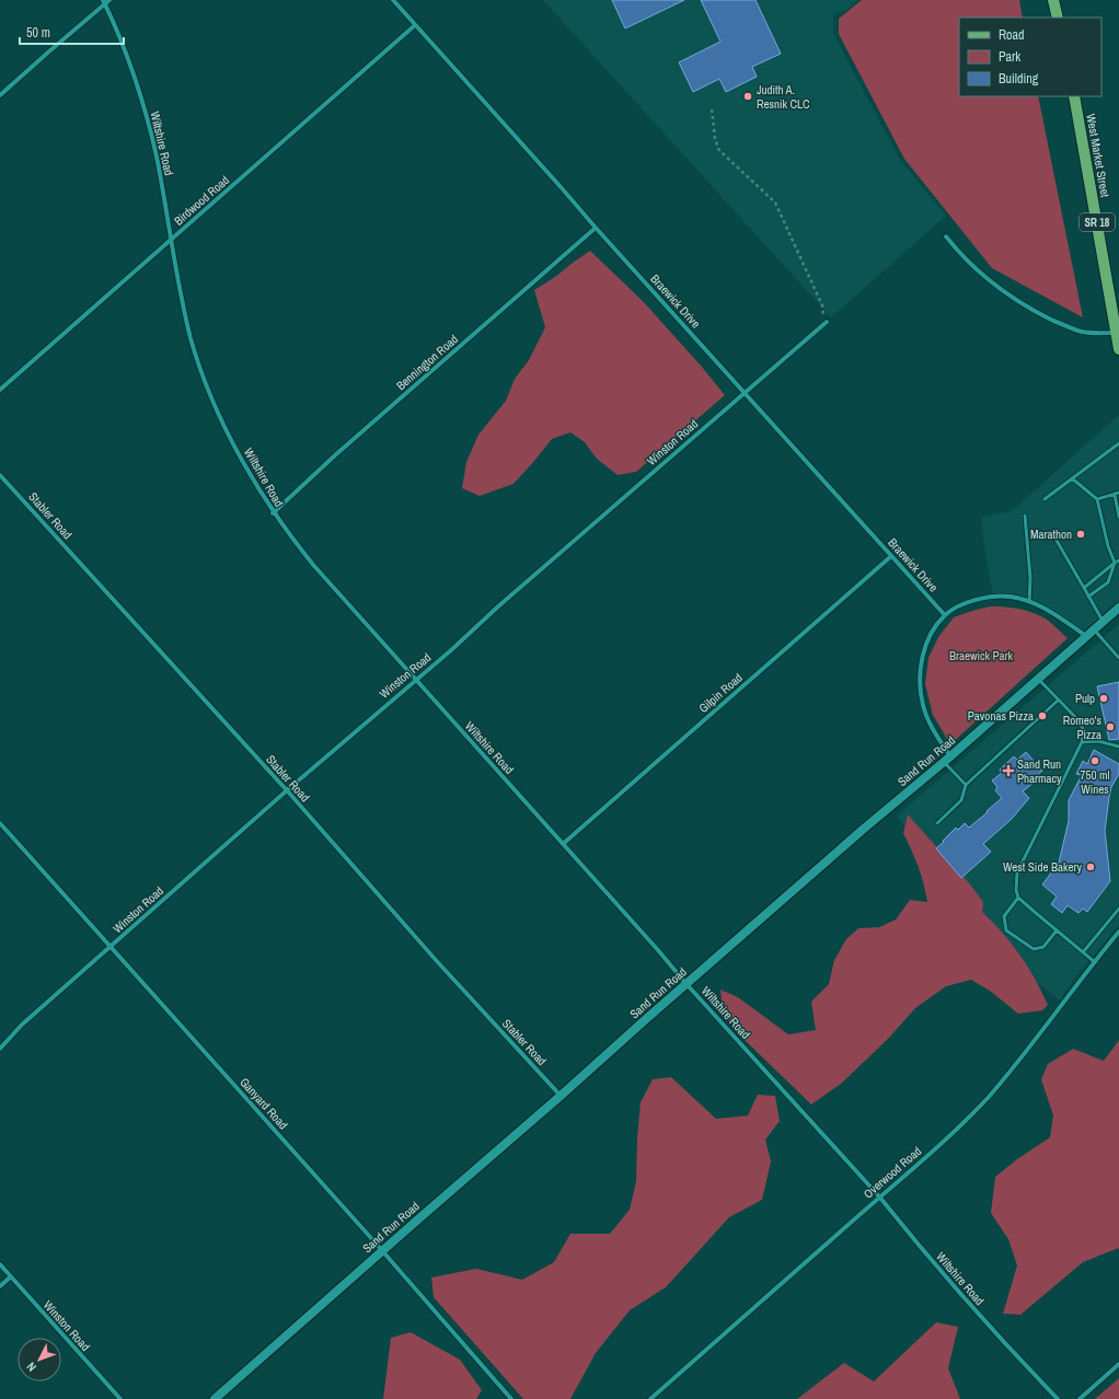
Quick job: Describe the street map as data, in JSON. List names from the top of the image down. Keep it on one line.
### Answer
{"streets":{"main road":["West Market Street","SR 18"],"street":["Wiltshire Road","Birdwood Road","Braewick Drive","Bennington Road","Winston Road","Stabler Road","Gilpin Road","Sand Run Road","Ganyard Road","Overwood Road"]},"crossings":[["Wiltshire Road","Birdwood Road"],["Wiltshire Road","Bennington Road"],["Wiltshire Road","Winston Road"],["Wiltshire Road","Gilpin Road"],["Wiltshire Road","Sand Run Road"],["Wiltshire Road","Overwood Road"],["Birdwood Road","Braewick Drive"],["Braewick Drive","Bennington Road"],["Braewick Drive","Winston Road"],["Braewick Drive","Gilpin Road"],["Winston Road","Stabler Road"],["Winston Road","Ganyard Road"],["Stabler Road","Sand Run Road"],["Sand Run Road","Ganyard Road"]],"parks":["Braewick Park"],"places":{"other":["Judith A. Resnik CLC","Marathon","Pulp","Pavonas Pizza","Romeo's Pizza","750 ml Wines","West Side Bakery"],"health":["Sand Run Pharmacy"]},"legend":["Road","Park","Building"],"scale_bar":"50 m","north":"bottom left"}
